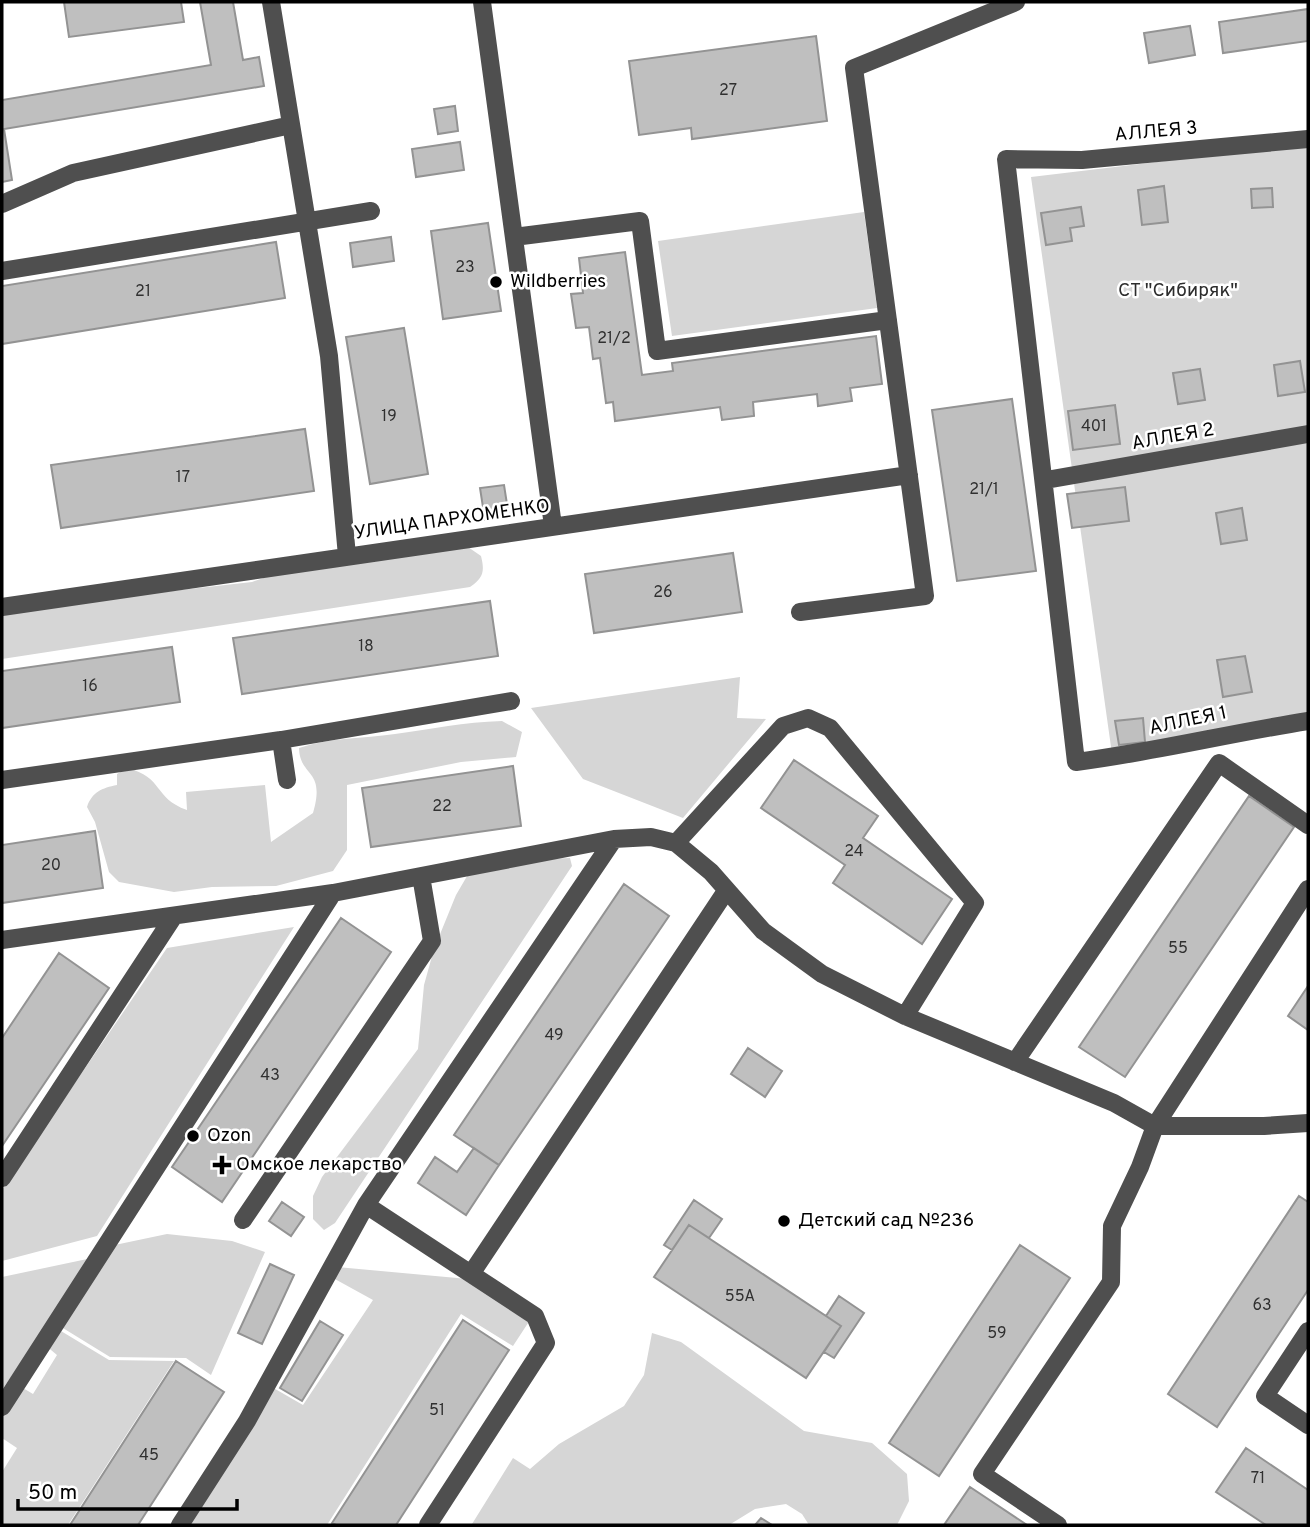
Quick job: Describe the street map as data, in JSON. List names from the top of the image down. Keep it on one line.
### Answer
{"streets":{"street":["АЛЛЕЯ 3","АЛЛЕЯ 2","УЛИЦА ПАРХОМЕНКО","АЛЛЕЯ 1"]},"crossings":[["АЛЛЕЯ 3","АЛЛЕЯ 2"],["АЛЛЕЯ 3","АЛЛЕЯ 1"],["АЛЛЕЯ 2","АЛЛЕЯ 1"]],"parks":["СТ \"Сибиряк\""],"places":{"other":["Wildberries","Ozon","Детский сад №236"],"health":["Омское лекарство"]},"house_numbers":["27","23","21","21/2","19","401","17","21/1","26","18","16","22","24","20","55","49","43","55А","63","59","51","45","71"],"scale_bar":"50 m"}
